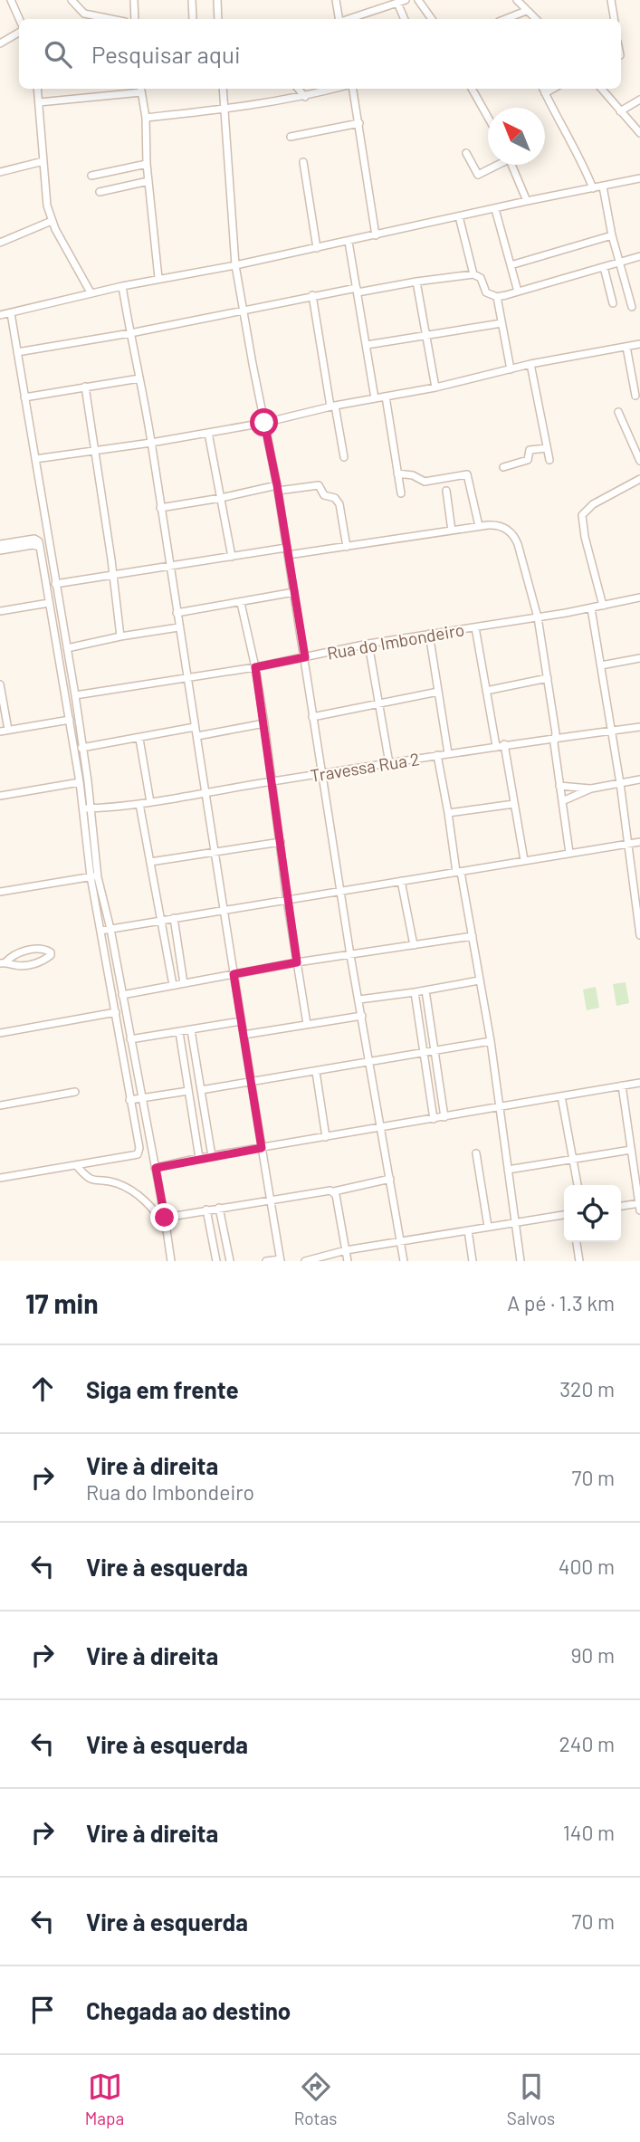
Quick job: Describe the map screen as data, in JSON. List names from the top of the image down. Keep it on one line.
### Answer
{"streets":{"street":["Rua do Imbondeiro","Travessa Rua 2"]},"north":"top left","page":{"search":"Pesquisar aqui","heading":["17 min","A pé · 1.3 km"],"list":[["Siga em frente","320 m"],["Vire à direita","Rua do Imbondeiro","70 m"],["Vire à esquerda","400 m"],["Vire à direita","90 m"],["Vire à esquerda","240 m"],["Vire à direita","140 m"],["Vire à esquerda","70 m"],"Chegada ao destino"],"nav":["Mapa","Rotas","Salvos"]}}
